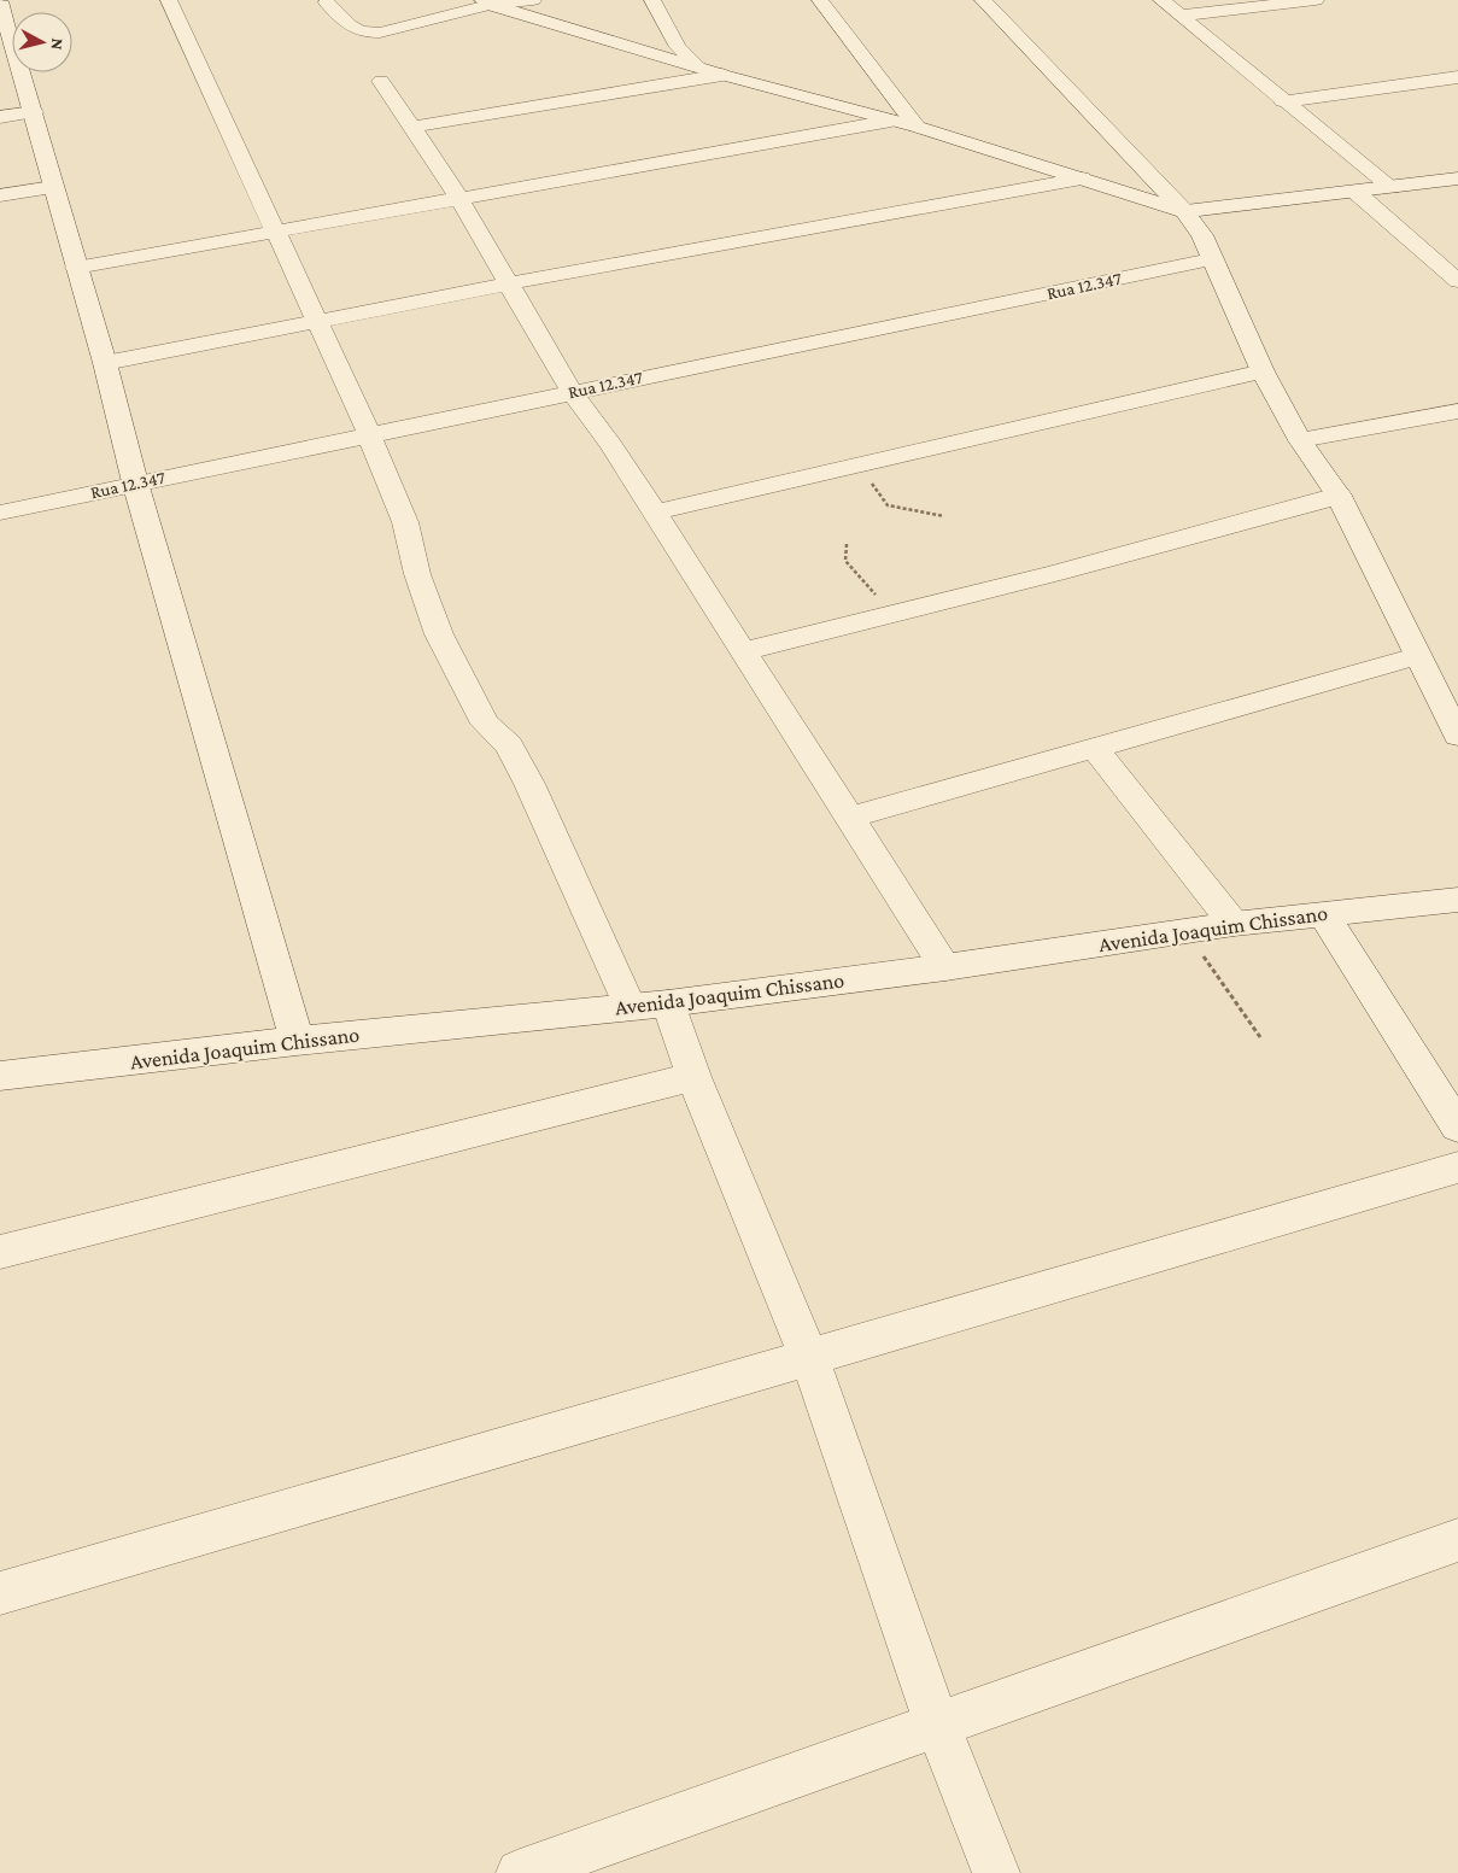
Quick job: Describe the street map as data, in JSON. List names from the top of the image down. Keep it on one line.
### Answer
{"streets":{"street":["Rua 12.347","Avenida Joaquim Chissano"]},"north":"right"}
